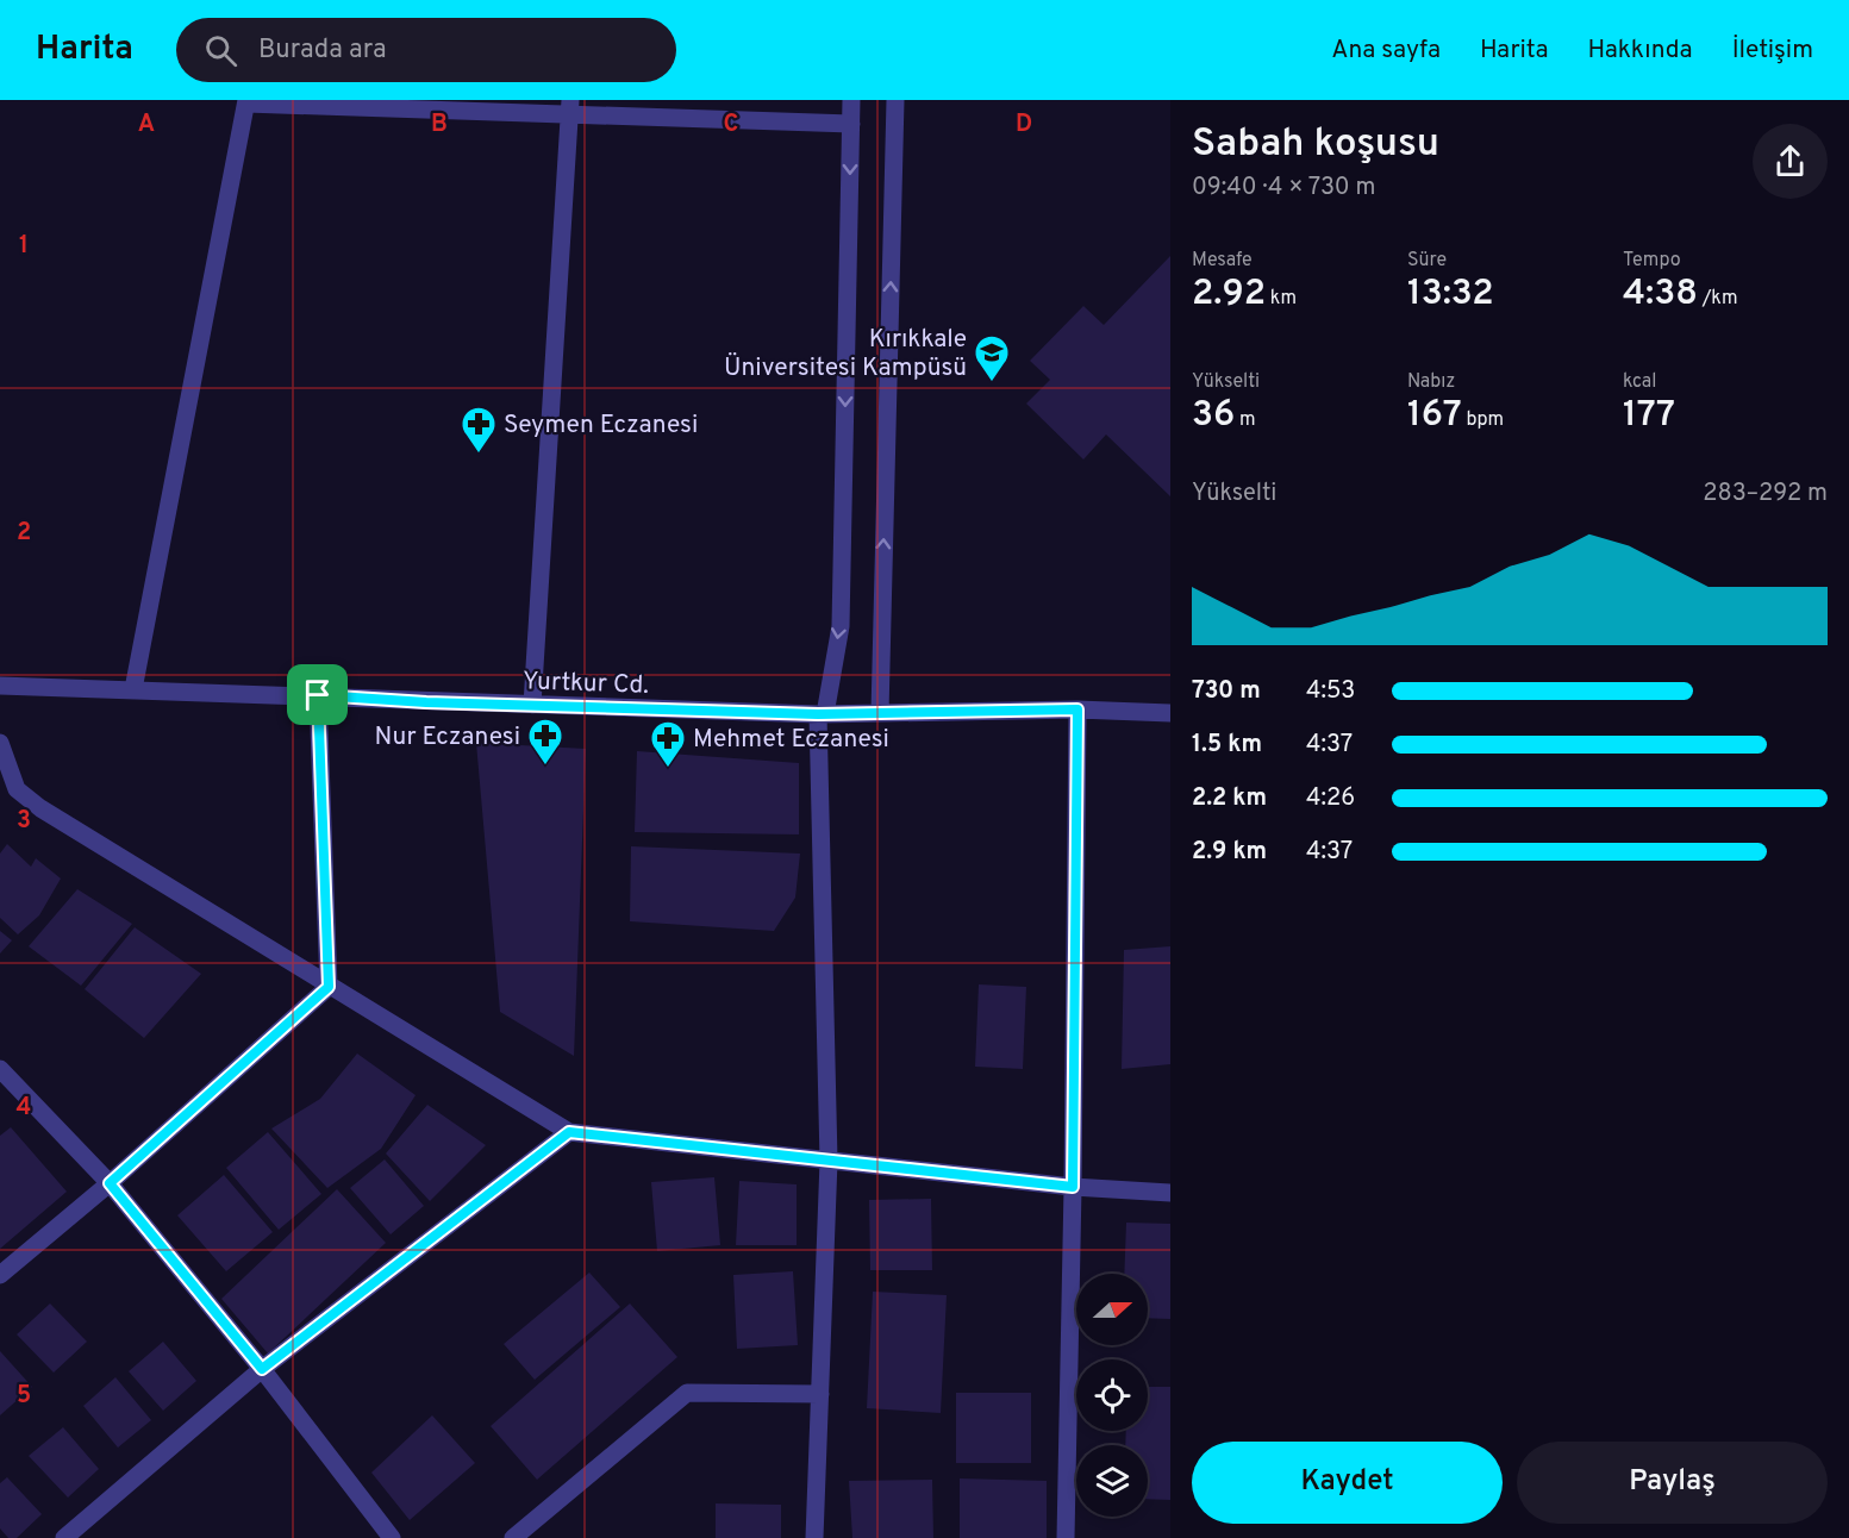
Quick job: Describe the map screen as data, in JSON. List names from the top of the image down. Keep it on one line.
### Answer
{"streets":{"street":["Yurtkur Cd."]},"places":{"school or university":["Kırıkkale Üniversitesi Kampüsü"],"pharmacy":["Seymen Eczanesi","Nur Eczanesi","Mehmet Eczanesi"]},"north":"right","page":{"header":"Harita","search":"Burada ara","nav":["Ana sayfa","Harita","Hakkında","İletişim"],"heading":["Sabah koşusu","09:40 · 4 × 730 m"],"stats":[["Mesafe","2.92 km"],["Süre","13:32"],["Tempo","4:38 /km"],["Yükselti","36 m"],["Nabız","167 bpm"],["kcal","177"]],"chart":["Yükselti","283–292 m"],"list":[{"name":"730 m","note":"4:53"},{"name":"1.5 km","note":"4:37"},{"name":"2.2 km","note":"4:26"},{"name":"2.9 km","note":"4:37"}],"buttons":["Kaydet","Paylaş"]},"grid":{"columns":["A","B","C","D"],"rows":["1","2","3","4","5"]}}
